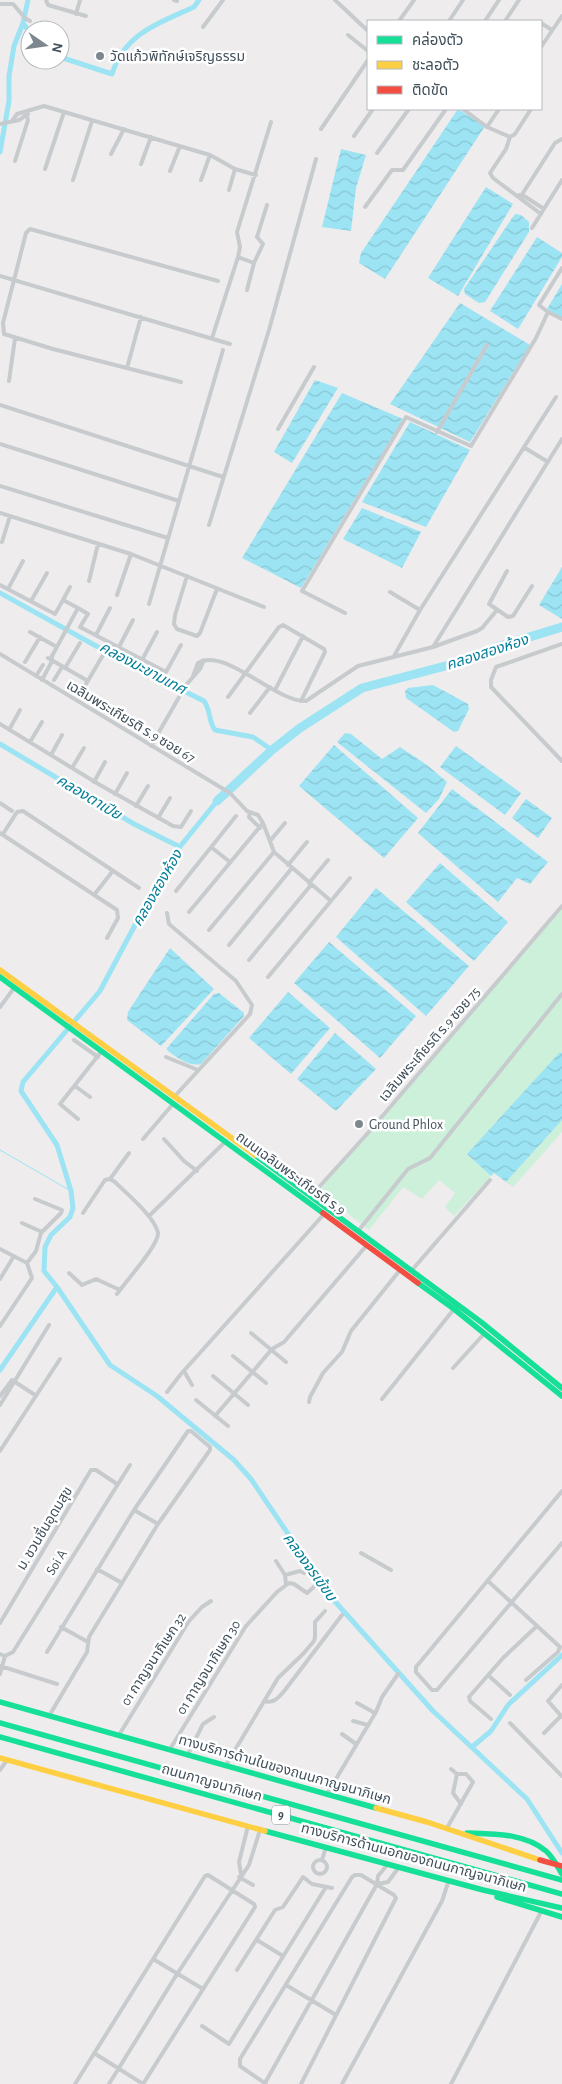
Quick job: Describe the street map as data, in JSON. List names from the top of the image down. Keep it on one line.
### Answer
{"streets":{"main road":["ถนนเฉลิมพระเกียรติ ร.9","ทางบริการด้านในของถนนกาญจนาภิเษก","ถนนกาญจนาภิเษก","9","ทางบริการด้านนอกของถนนกาญจนาภิเษก"],"street":["เฉลิมพระเกียรติ ร.9 ซอย 67","เฉลิมพระเกียรติ ร.9 ซอย 75","ม. ชวนชื่นอุดมสุข","Soi A","01 กาญจนาภิเษก 32","01 กาญจนาภิเษก 30"]},"crossings":[["เฉลิมพระเกียรติ ร.9 ซอย 75","ถนนเฉลิมพระเกียรติ ร.9"],["ม. ชวนชื่นอุดมสุข","Soi A"],["01 กาญจนาภิเษก 32","ทางบริการด้านในของถนนกาญจนาภิเษก"],["01 กาญจนาภิเษก 30","ทางบริการด้านในของถนนกาญจนาภิเษก"]],"water":["คลองสองห้อง","คลองมะขามเทศ","คลองตาเปีย","คลองจรเข้ขบ"],"places":["วัดแก้วพิทักษ์เจริญธรรม","Ground Phlox"],"legend":["คล่องตัว","ชะลอตัว","ติดขัด"],"north":"right"}
